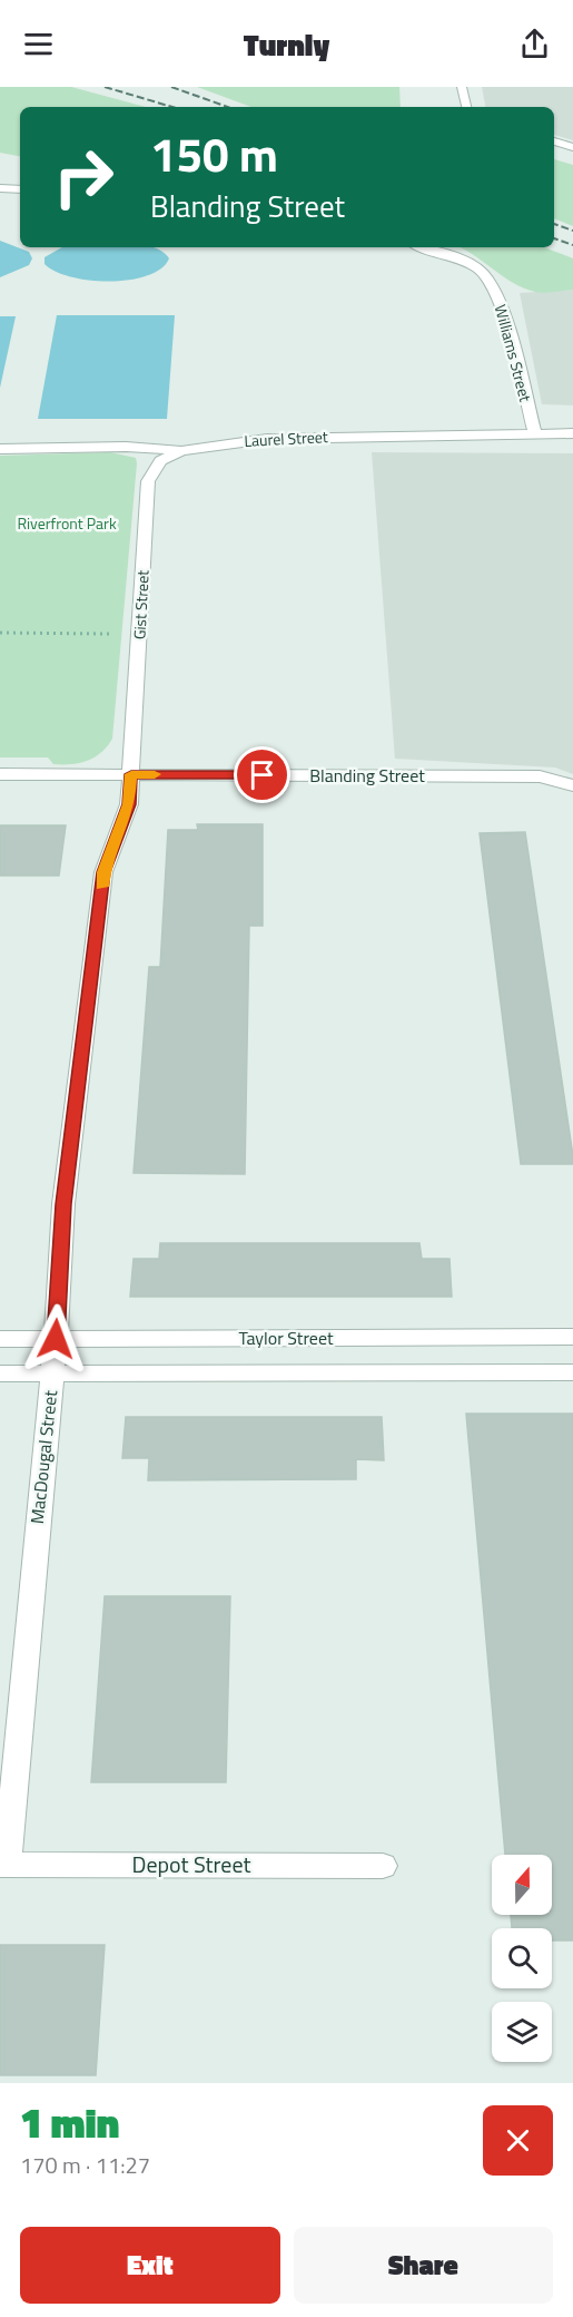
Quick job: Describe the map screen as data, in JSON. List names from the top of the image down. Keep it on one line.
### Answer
{"streets":{"street":["Williams Street","Laurel Street","Gist Street","Blanding Street","Taylor Street","MacDougal Street","Depot Street"]},"crossings":[["Williams Street","Laurel Street"],["Laurel Street","Gist Street"],["Gist Street","Blanding Street"],["Gist Street","MacDougal Street"],["Blanding Street","MacDougal Street"],["Taylor Street","MacDougal Street"],["MacDougal Street","Depot Street"]],"parks":["Riverfront Park"],"north":"top","page":{"header":"Turnly","turn":["150 m","Blanding Street"],"heading":["1 min","170 m · 11:27"],"buttons":["Exit","Share"]}}
